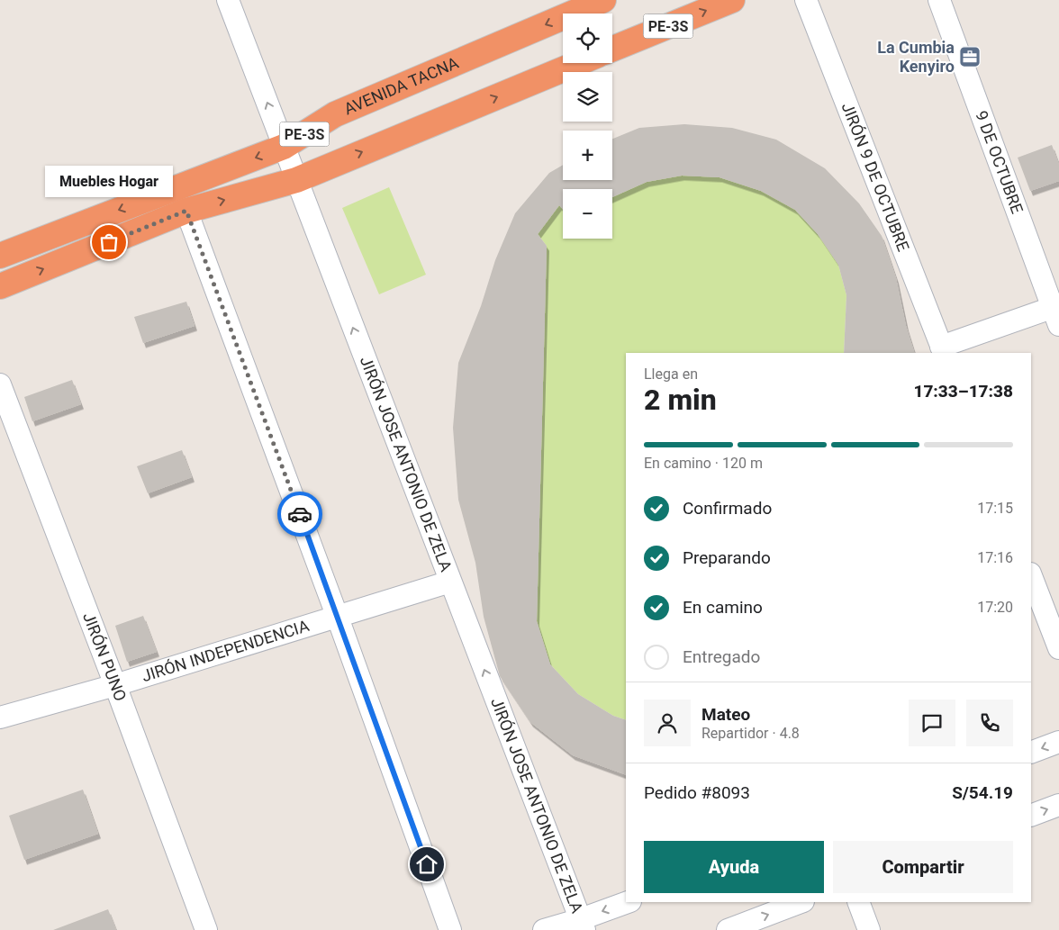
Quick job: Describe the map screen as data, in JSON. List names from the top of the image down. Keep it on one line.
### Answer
{"streets":{"highway":["PE-3S","AVENIDA TACNA"],"street":["9 DE OCTUBRE","JIRÓN 9 DE OCTUBRE","JIRÓN JOSE ANTONIO DE ZELA","JIRÓN INDEPENDENCIA","JIRÓN PUNO"]},"crossings":[["PE-3S","JIRÓN JOSE ANTONIO DE ZELA"],["AVENIDA TACNA","JIRÓN JOSE ANTONIO DE ZELA"],["JIRÓN JOSE ANTONIO DE ZELA","JIRÓN INDEPENDENCIA"],["JIRÓN INDEPENDENCIA","JIRÓN PUNO"]],"places":{"office":["La Cumbia Kenyiro"],"other":["Muebles Hogar"]},"page":{"map_buttons":["+","−"],"bubble":"Muebles Hogar","heading":["2 min","Llega en","17:33–17:38"],"panel":["Mateo","Repartidor · 4.8","Pedido #8093","S/54.19"],"bar":"En camino · 120 m","list":[["Confirmado","17:15"],["Preparando","17:16"],["En camino","17:20"],"Entregado"],"buttons":["Ayuda","Compartir"]}}
